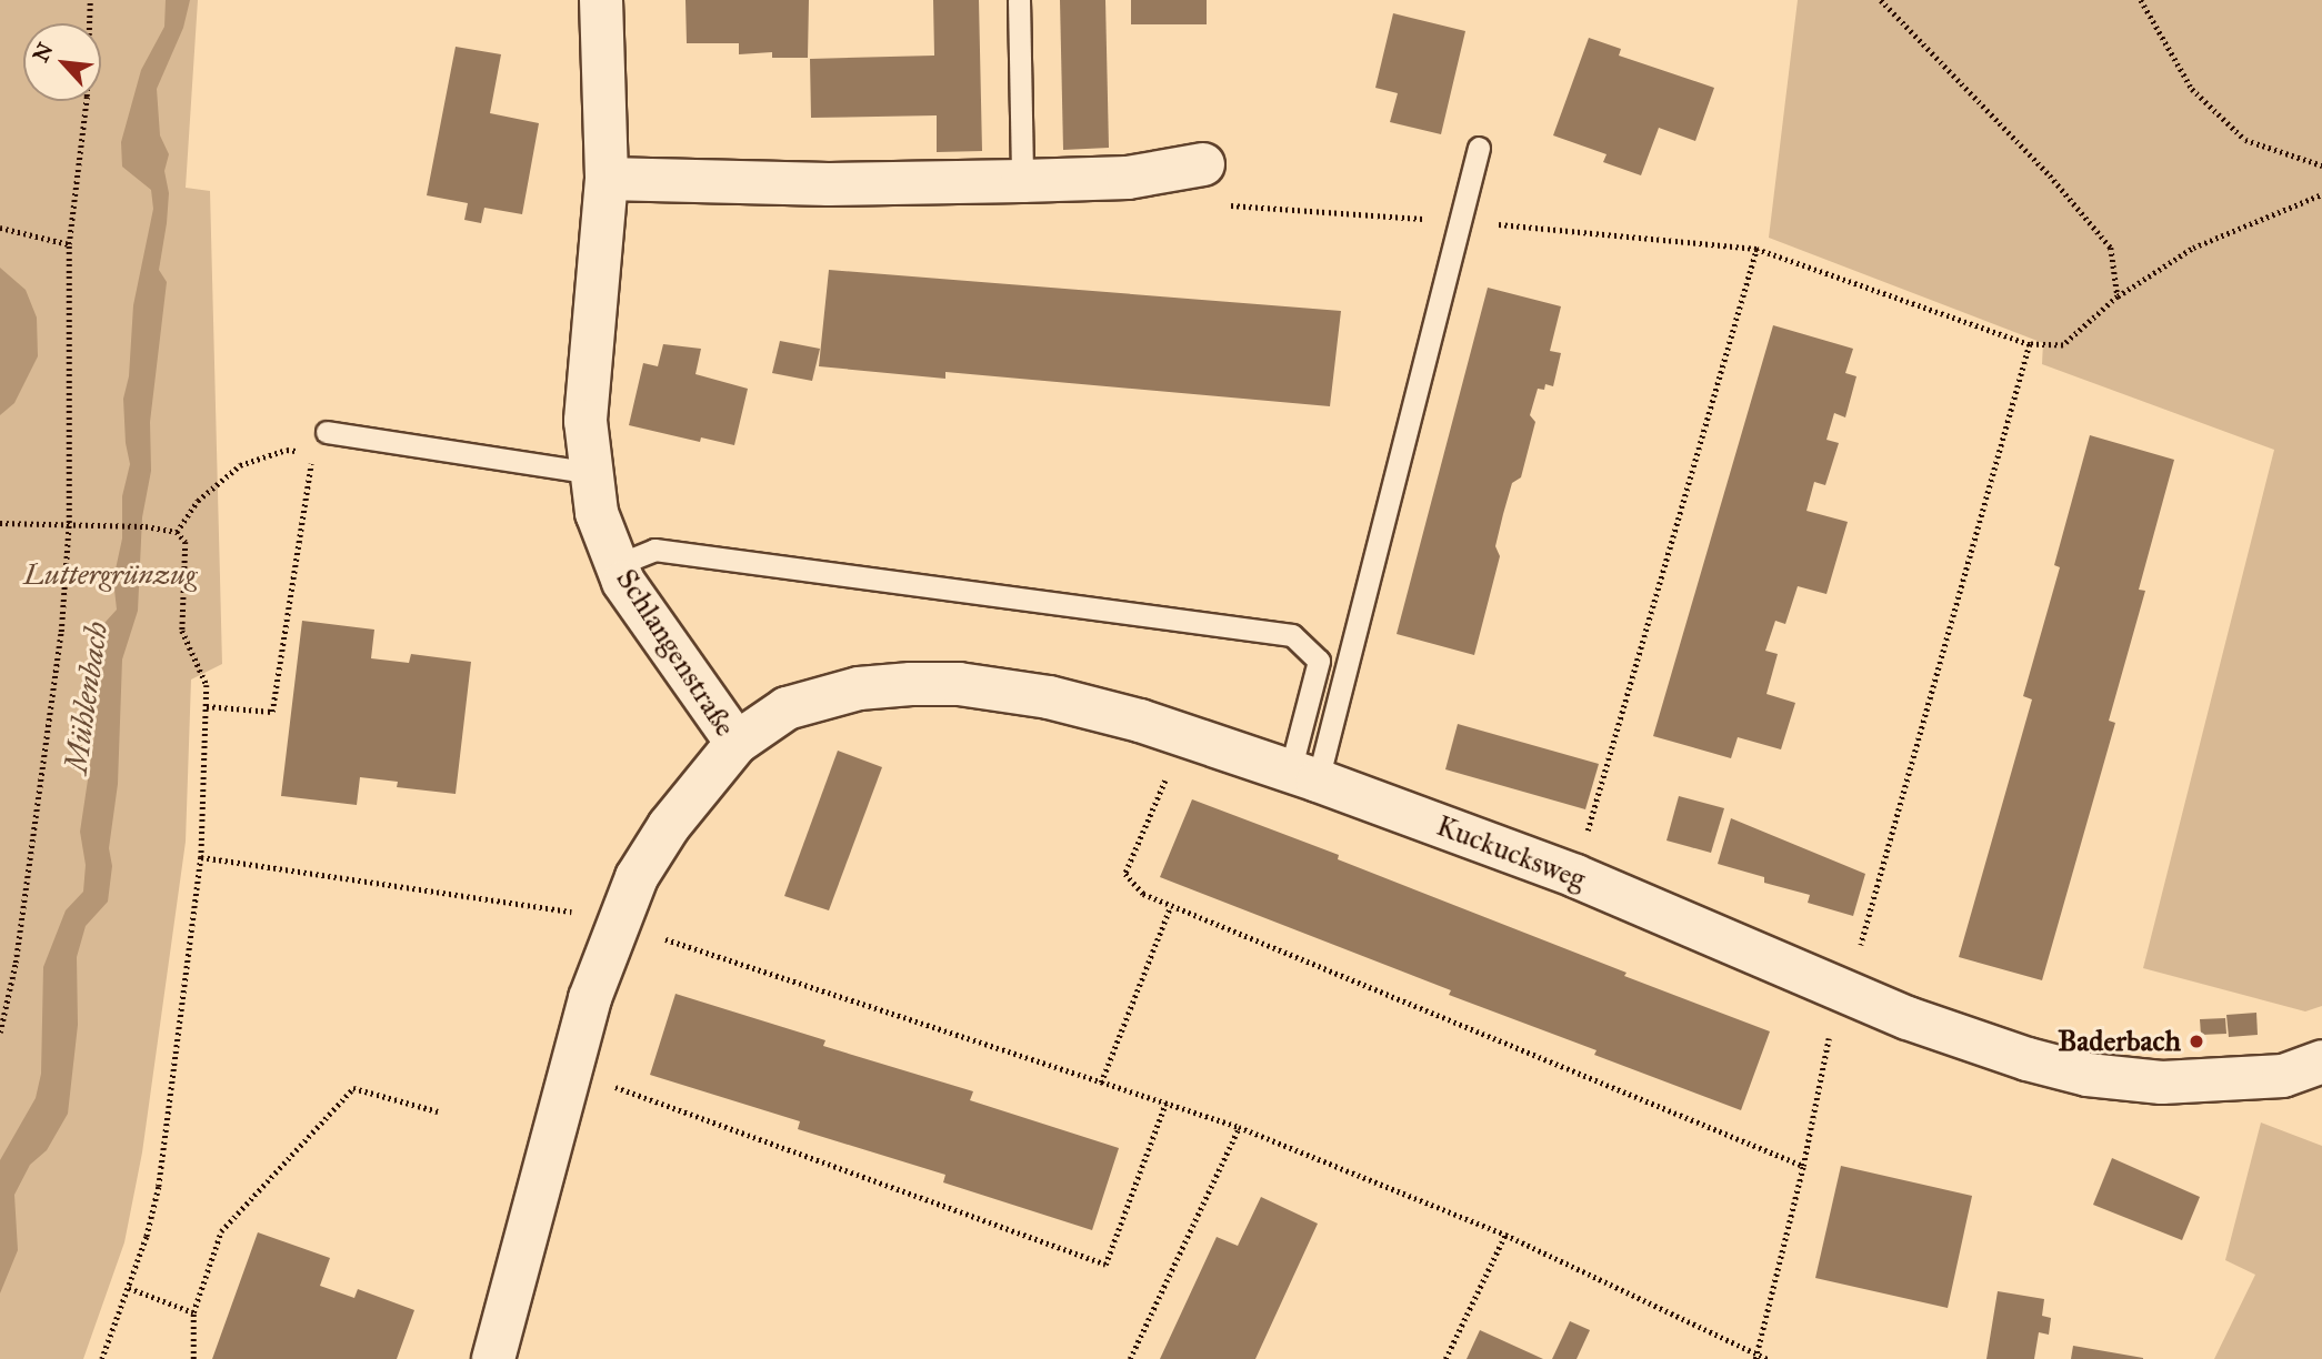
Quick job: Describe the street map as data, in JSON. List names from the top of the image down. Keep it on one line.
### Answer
{"streets":{"street":["Schlangenstraße","Kuckucksweg"]},"crossings":[["Schlangenstraße","Kuckucksweg"]],"water":["Mühlenbach"],"parks":["Luttergrünzug"],"places":["Baderbach"],"north":"top left"}
